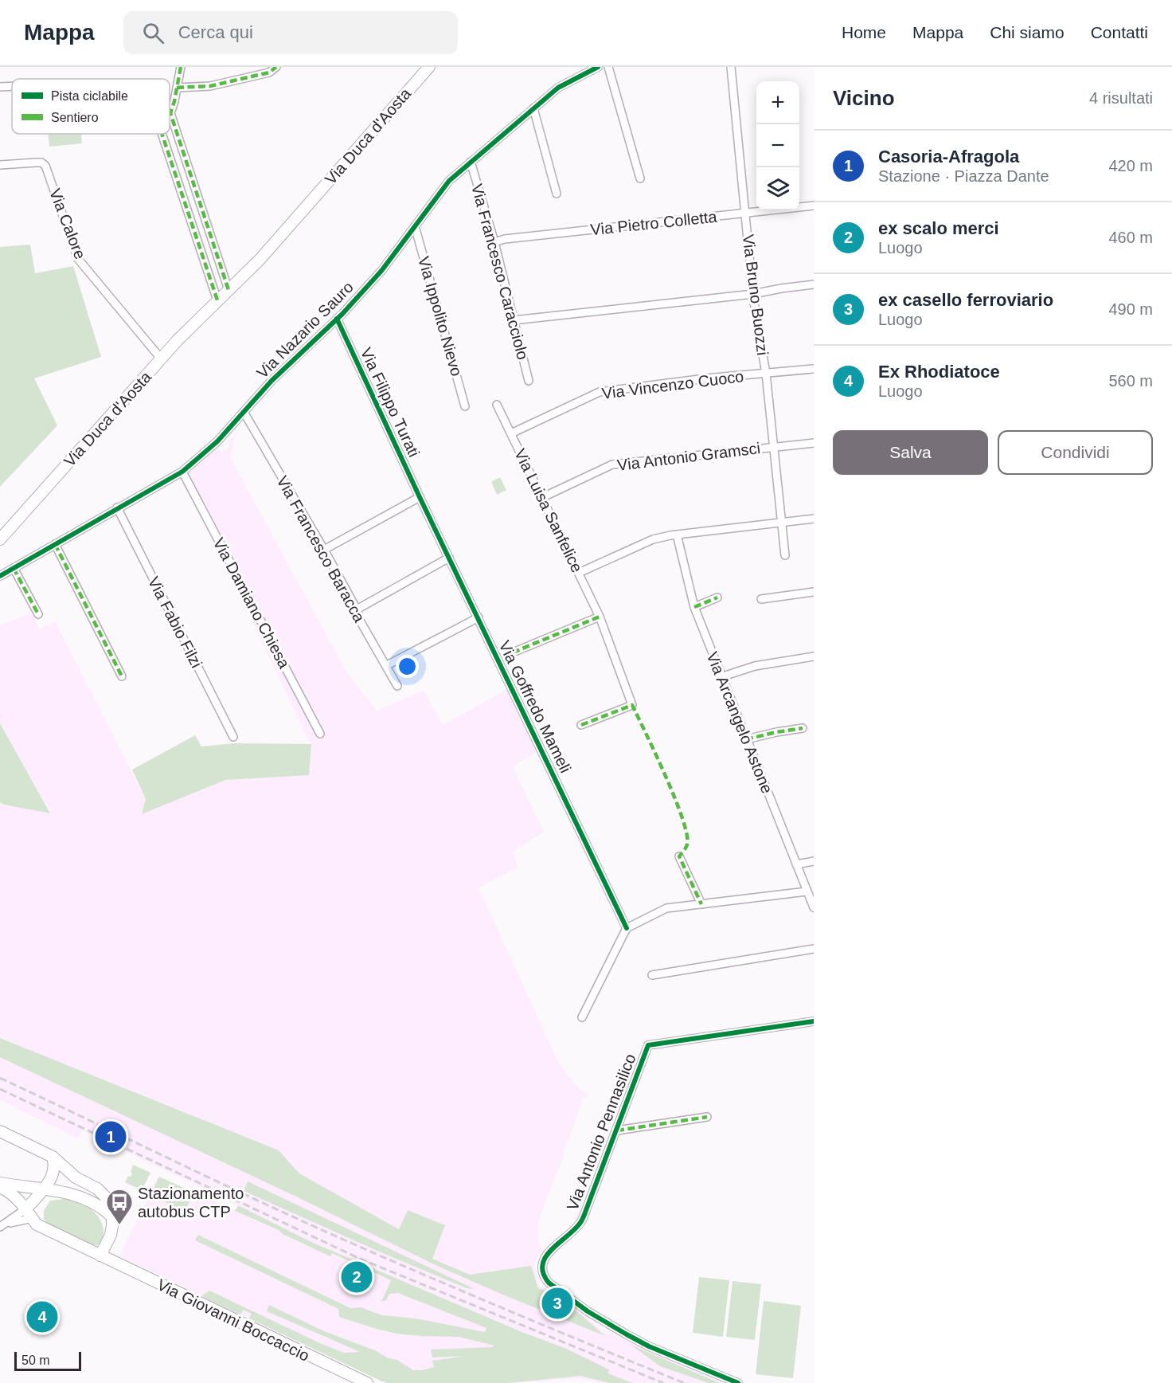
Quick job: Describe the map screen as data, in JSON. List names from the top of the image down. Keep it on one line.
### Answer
{"streets":{"street":["Via Duca d'Aosta","Via Pietro Colletta","Via Calore","Via Francesco Caracciolo","Via Bruno Buozzi","Via Ippolito Nievo","Via Nazario Sauro","Via Vincenzo Cuoco","Via Filippo Turati","Via Antonio Gramsci","Via Luisa Sanfelice","Via Francesco Baracca","Via Damiano Chiesa","Via Fabio Filzi","Via Goffredo Mameli","Via Arcangelo Astone","Via Antonio Pennasilico","Via Giovanni Boccaccio"]},"crossings":[["Via Duca d'Aosta","Via Calore"],["Via Pietro Colletta","Via Francesco Caracciolo"],["Via Pietro Colletta","Via Bruno Buozzi"],["Via Francesco Caracciolo","Via Nazario Sauro"],["Via Bruno Buozzi","Via Vincenzo Cuoco"],["Via Bruno Buozzi","Via Antonio Gramsci"],["Via Ippolito Nievo","Via Nazario Sauro"],["Via Nazario Sauro","Via Filippo Turati"],["Via Nazario Sauro","Via Francesco Baracca"],["Via Nazario Sauro","Via Damiano Chiesa"],["Via Nazario Sauro","Via Fabio Filzi"],["Via Vincenzo Cuoco","Via Luisa Sanfelice"],["Via Filippo Turati","Via Goffredo Mameli"],["Via Antonio Gramsci","Via Luisa Sanfelice"]],"places":{"bus stop":["Stazionamento autobus CTP"]},"legend":["Pista ciclabile","Sentiero"],"scale_bar":"50 m","page":{"header":"Mappa","search":"Cerca qui","nav":["Home","Mappa","Chi siamo","Contatti"],"heading":["Vicino","4 risultati"],"map_buttons":["+","−"],"list":[{"mark":"1","name":"Casoria-Afragola","note":"Stazione · Piazza Dante","value":"420 m"},{"mark":"2","name":"ex scalo merci","note":"Luogo","value":"460 m"},{"mark":"3","name":"ex casello ferroviario","note":"Luogo","value":"490 m"},{"mark":"4","name":"Ex Rhodiatoce","note":"Luogo","value":"560 m"}],"buttons":["Salva","Condividi"],"pins":["1","2","3","4"],"scale":"50 m"}}
